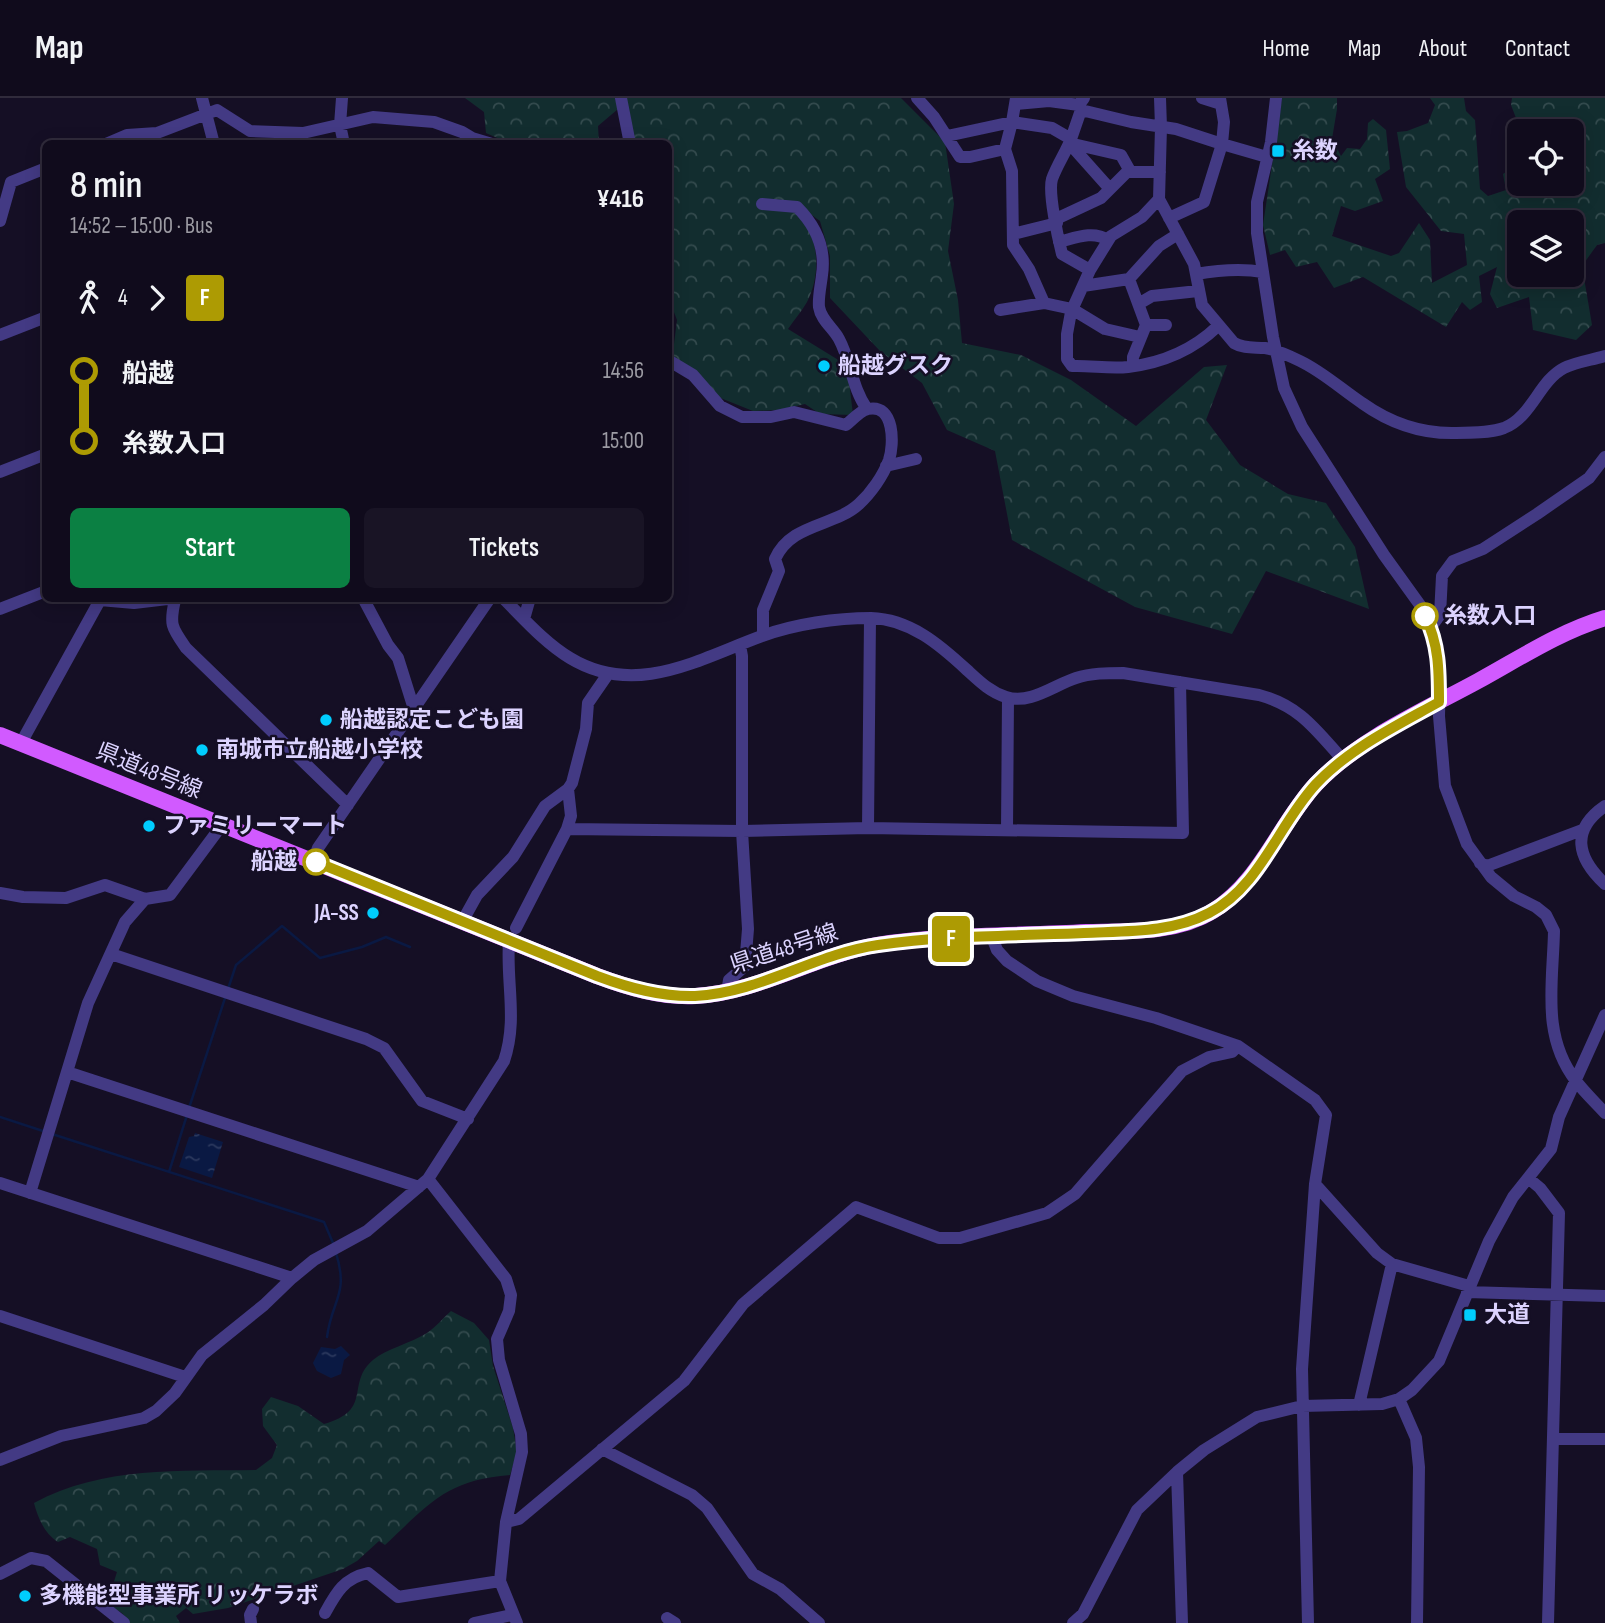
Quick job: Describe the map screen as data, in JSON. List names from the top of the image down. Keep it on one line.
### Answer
{"streets":{"main road":["県道48号線"]},"places":{"transit":["糸数","大道"],"other":["船越グスク","糸数入口","船越認定こども園","南城市立船越小学校","ファミリーマート","船越","JA-SS","多機能型事業所 リッケラボ"]},"lines":["bus line F"],"page":{"header":"Map","nav":["Home","Map","About","Contact"],"on_map":"F","heading":["8 min","14:52 – 15:00 · Bus","¥416"],"legs":["4","F"],"list":[{"name":"船越","value":"14:56"},{"name":"糸数入口","value":"15:00"}],"buttons":["Start","Tickets"]}}
